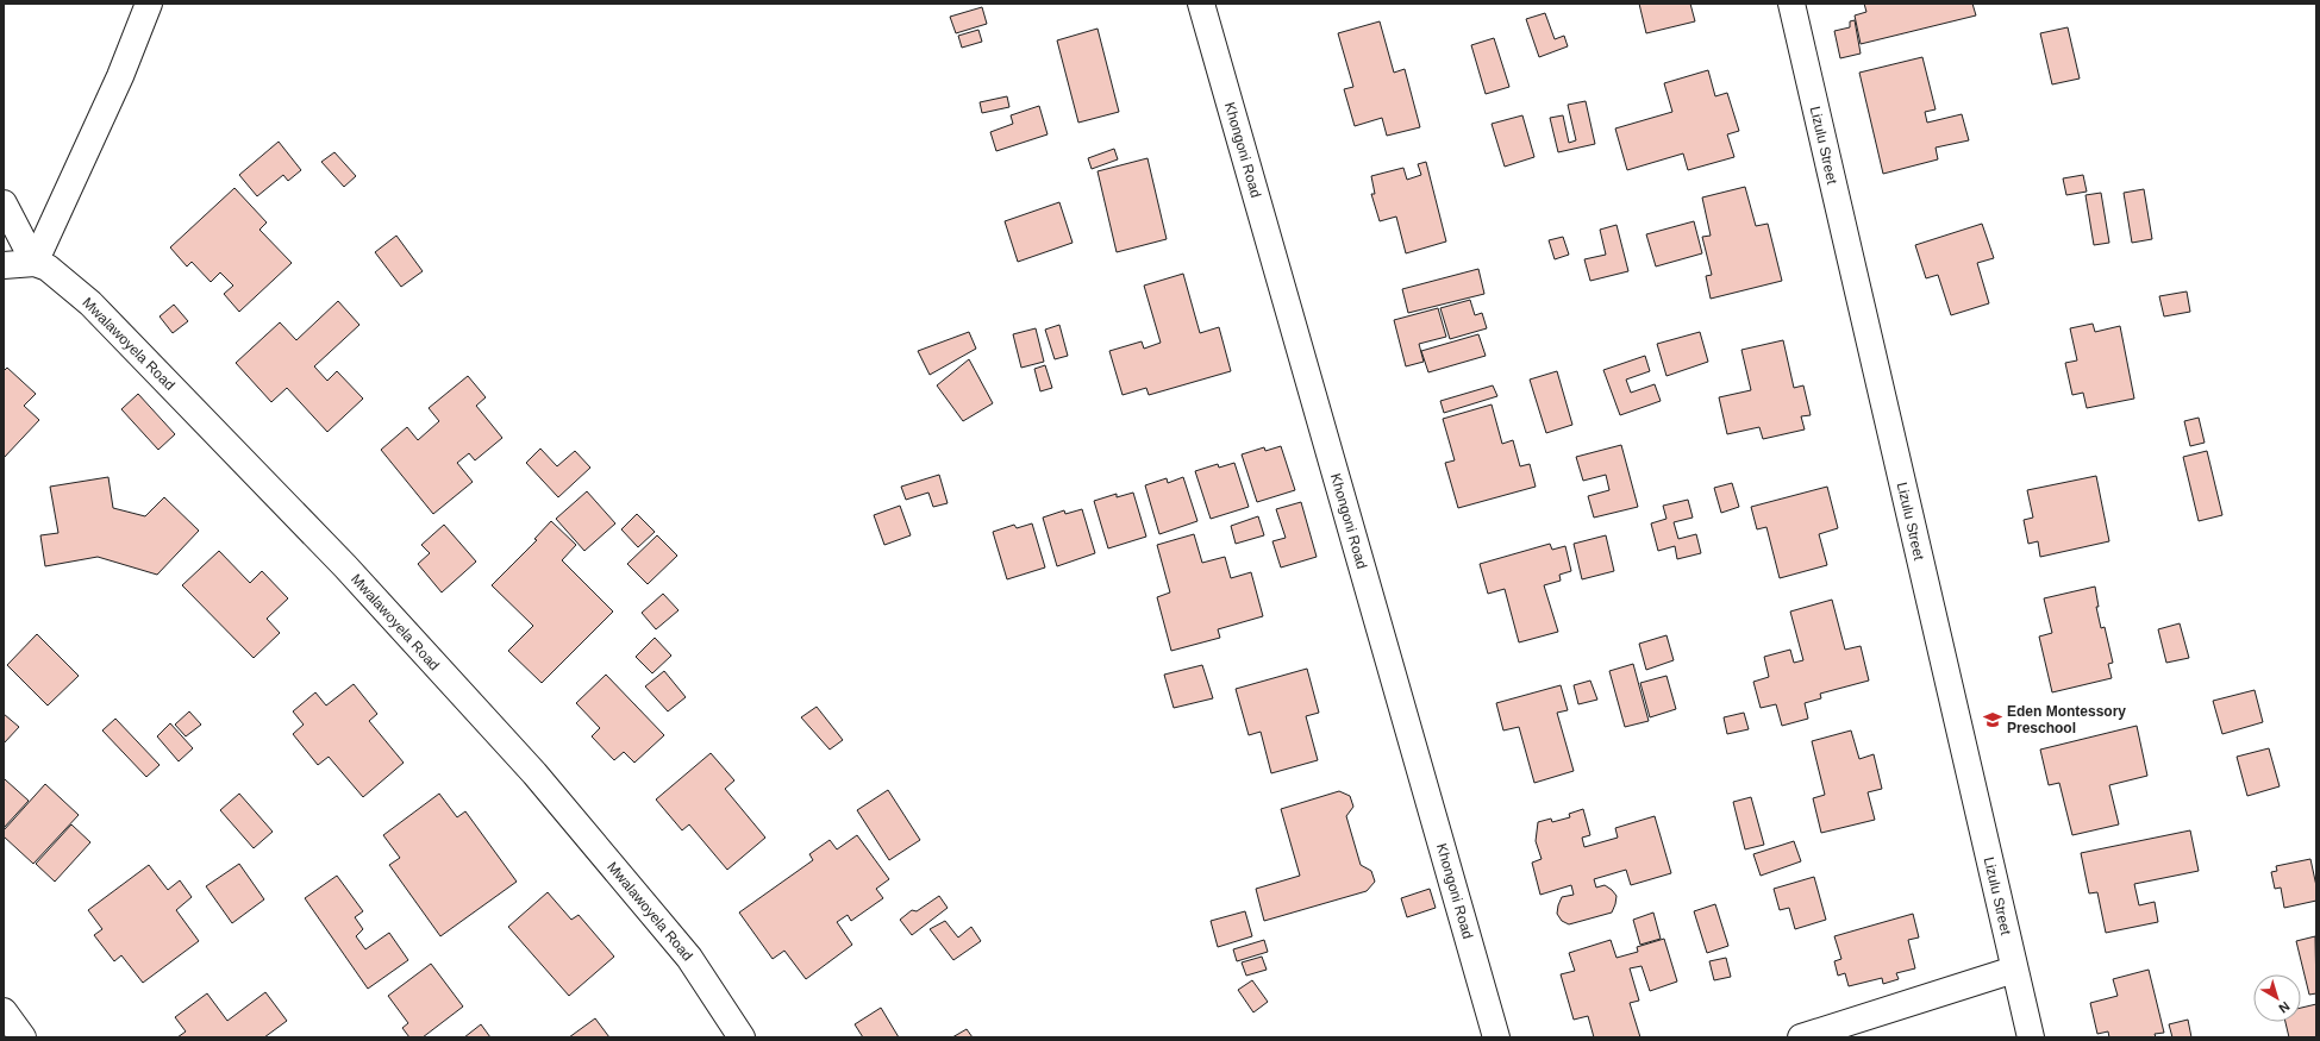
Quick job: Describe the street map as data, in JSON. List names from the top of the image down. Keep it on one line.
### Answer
{"streets":{"street":["Lizulu Street","Khongoni Road","Mwalawoyela Road"]},"places":{"school or university":["Eden Montessory Preschool"]},"north":"bottom right"}
